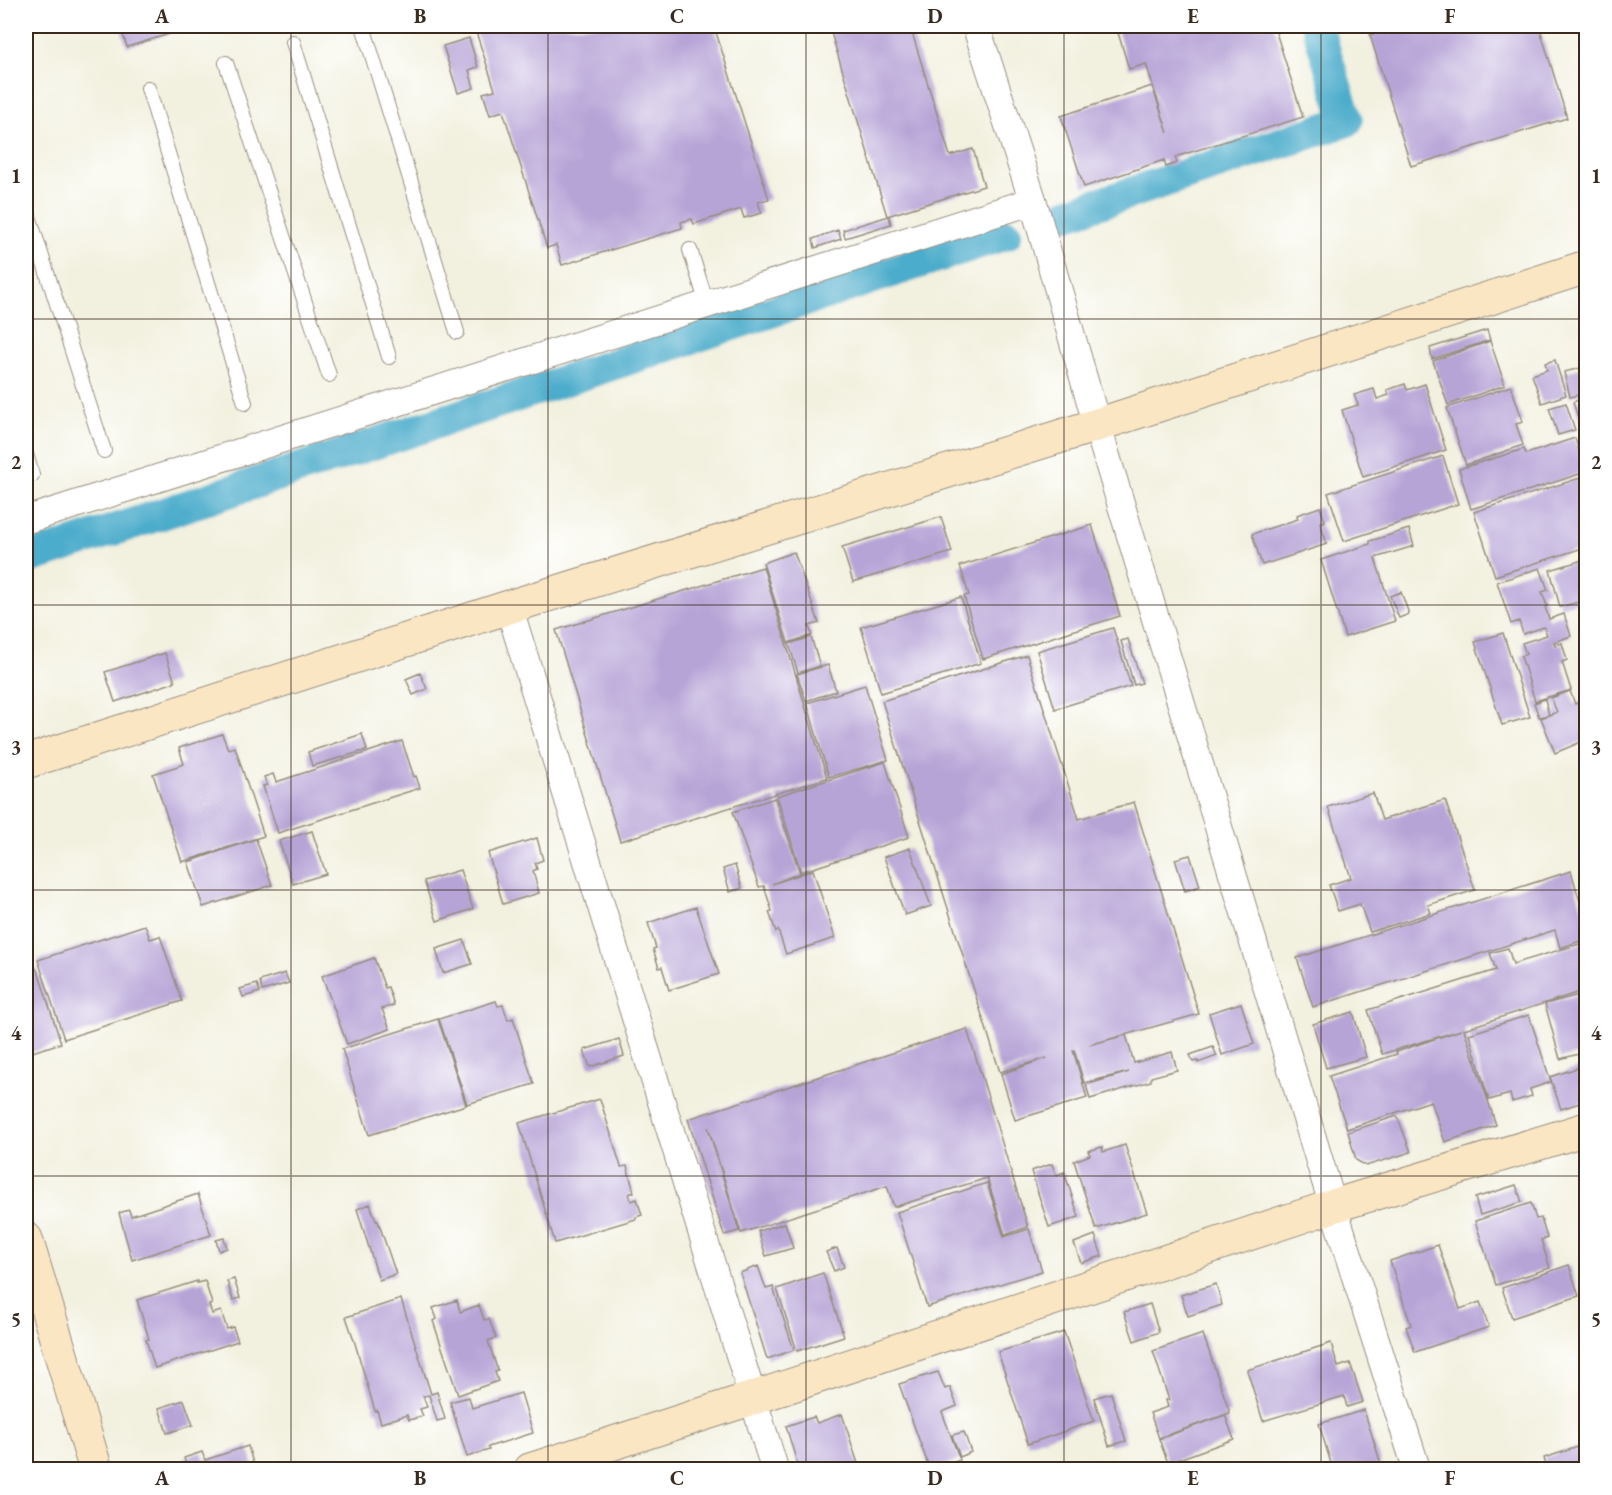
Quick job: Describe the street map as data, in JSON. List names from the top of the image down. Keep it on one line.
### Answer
{"grid":{"columns":["A","B","C","D","E","F"],"rows":["1","2","3","4","5"]}}
